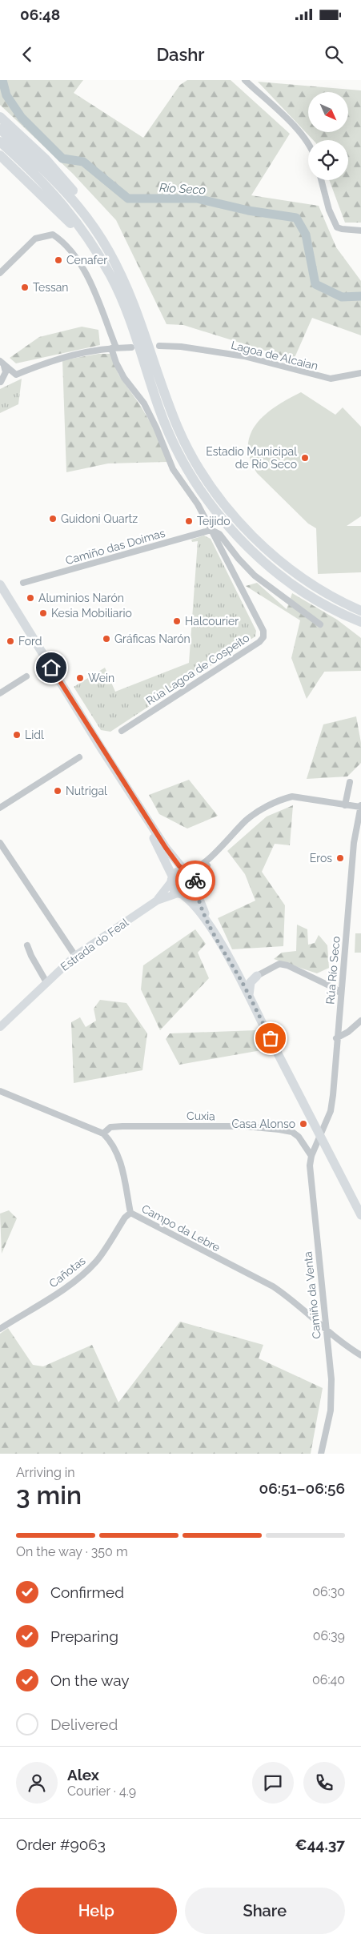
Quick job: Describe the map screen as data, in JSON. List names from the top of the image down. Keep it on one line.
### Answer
{"streets":{"main road":["Estrada do Feal"],"street":["Lagoa de Alcaian","Camiño das Doimas","Rúa Lagoa de Cospeito","Rúa Río Seco","Cuxia","Campo da Lebre","Cañotas","Camiño da Venta"]},"crossings":[["Camiño das Doimas","Rúa Lagoa de Cospeito"],["Rúa Río Seco","Camiño da Venta"],["Cuxia","Campo da Lebre"],["Cuxia","Camiño da Venta"],["Campo da Lebre","Cañotas"],["Campo da Lebre","Camiño da Venta"]],"water":["Río Seco"],"places":["Cenafer","Tessan","Estadio Municipal de Río Seco","Guidoni Quartz","Teijido","Aluminios Narón","Kesia Mobiliario","Halcourier","Gráficas Narón","Ford","Wein","Lidl","Nutrigal","Eros","Casa Alonso"],"north":"bottom right","page":{"status":"06:48","header":"Dashr","heading":["3 min","Arriving in","06:51–06:56"],"panel":["Alex","Courier · 4.9","Order #9063","€44.37"],"bar":"On the way · 350 m","list":[["Confirmed","06:30"],["Preparing","06:39"],["On the way","06:40"],"Delivered"],"buttons":["Help","Share"]}}
